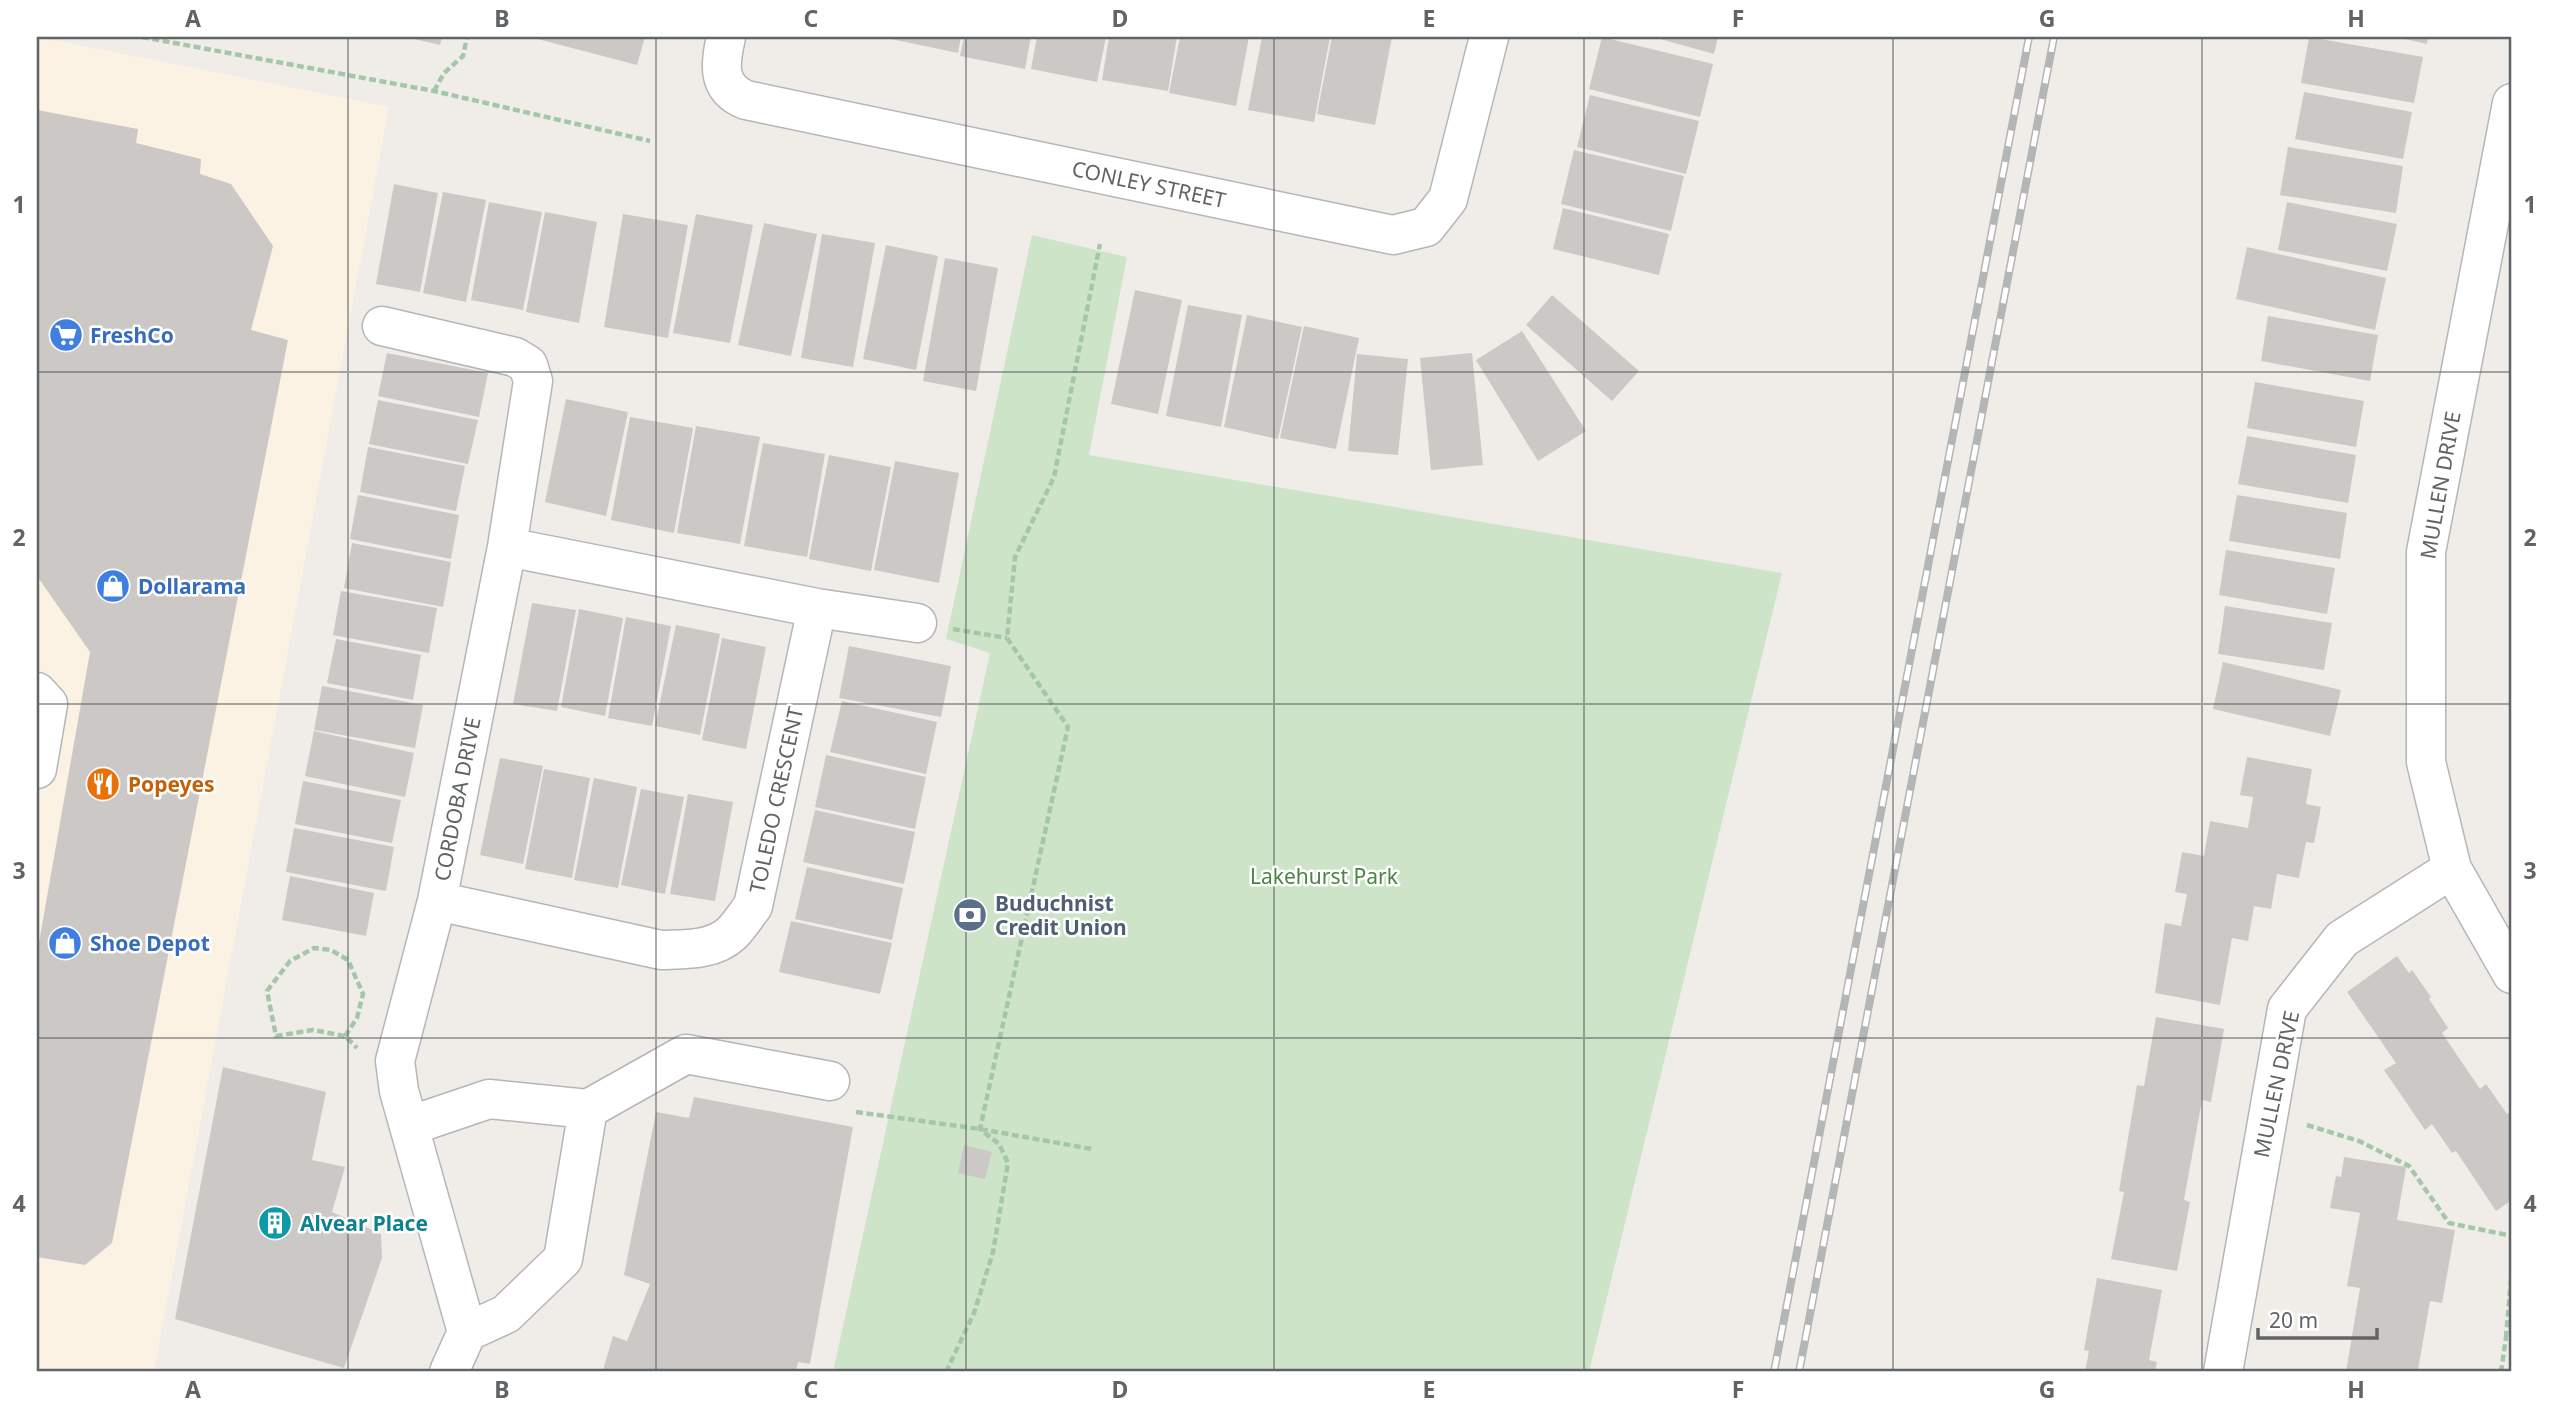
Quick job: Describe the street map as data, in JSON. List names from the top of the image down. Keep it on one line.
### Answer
{"streets":{"street":["CONLEY STREET","MULLEN DRIVE","CORDOBA DRIVE","TOLEDO CRESCENT"]},"crossings":[["CORDOBA DRIVE","TOLEDO CRESCENT"]],"parks":["Lakehurst Park"],"places":{"supermarket":["FreshCo"],"shop":["Dollarama","Shoe Depot"],"restaurant":["Popeyes"],"bank":["Buduchnist Credit Union"],"building":["Alvear Place"]},"scale_bar":"20 m","grid":{"columns":["A","B","C","D","E","F","G","H"],"rows":["1","2","3","4"]}}
